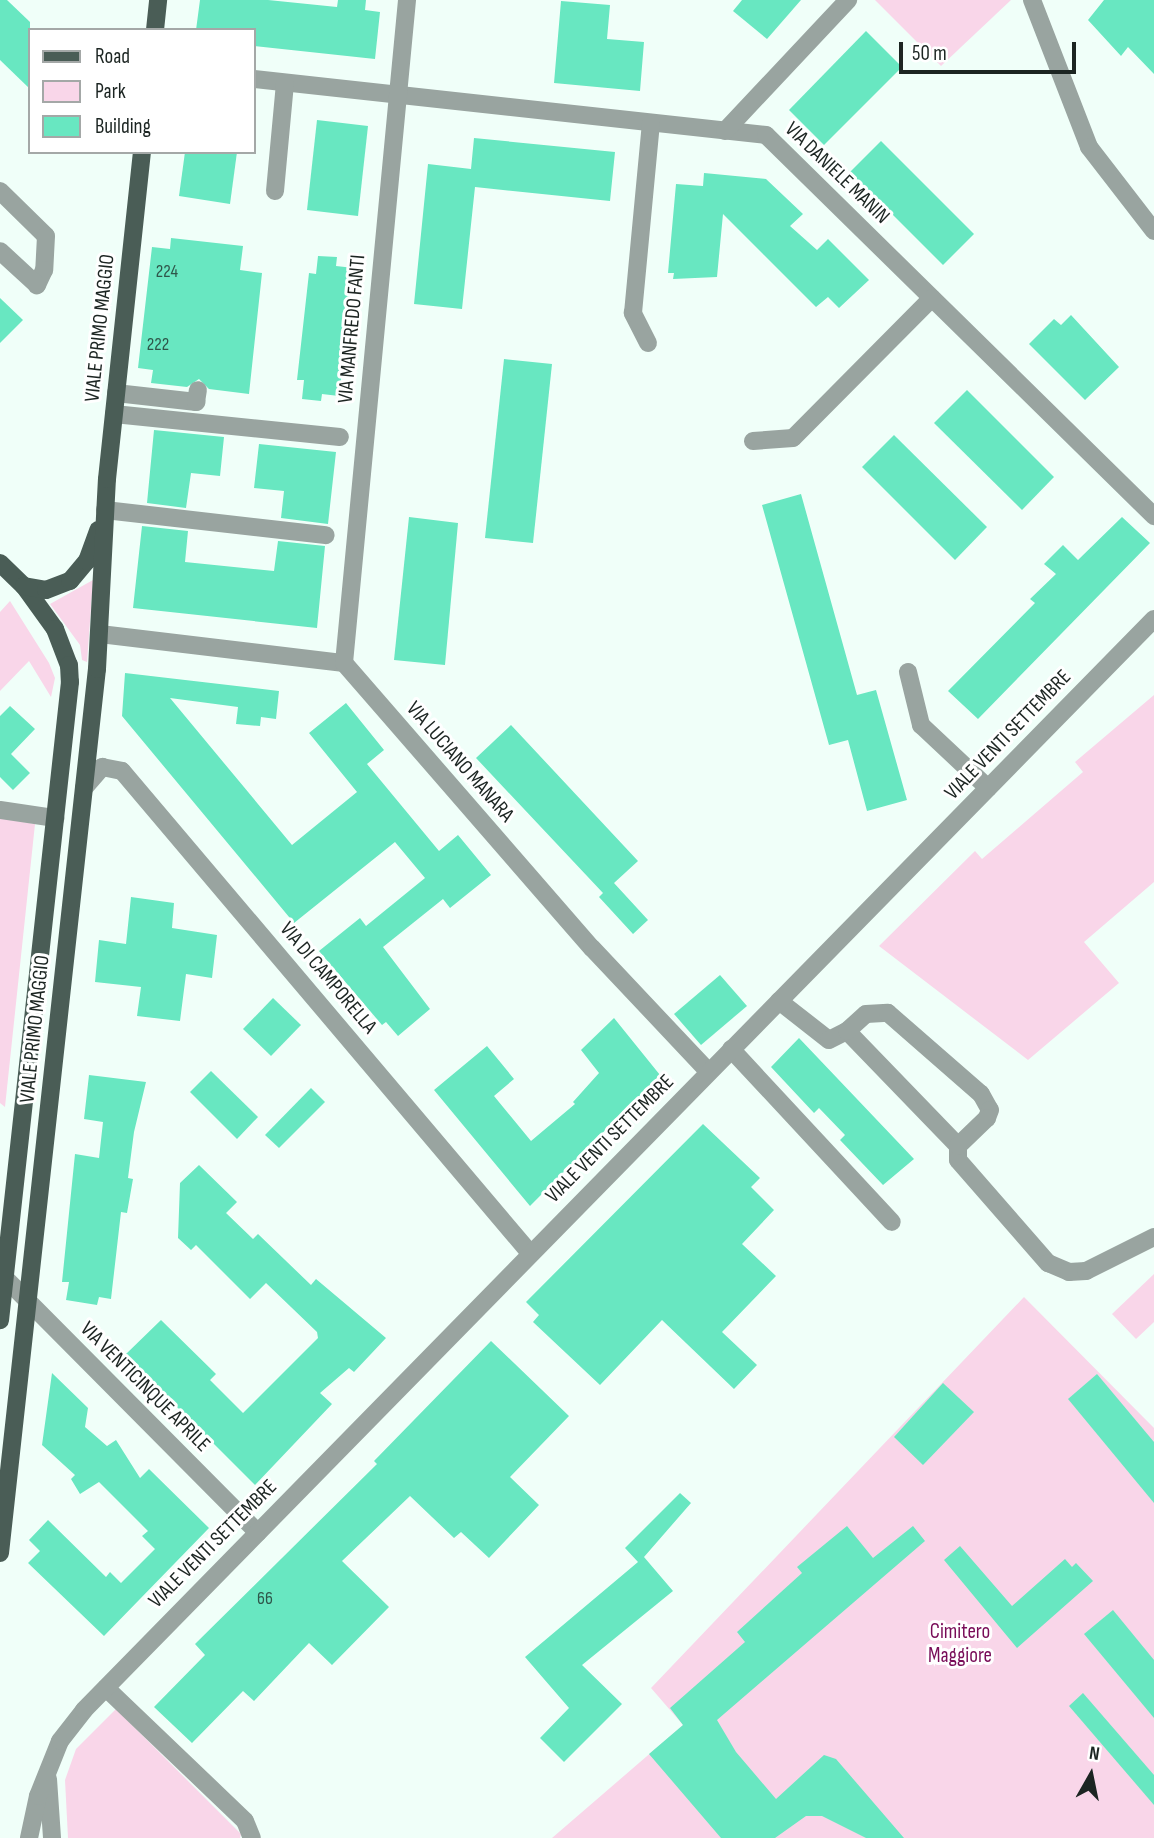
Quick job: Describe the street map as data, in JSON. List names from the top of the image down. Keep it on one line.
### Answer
{"streets":{"main road":["VIALE PRIMO MAGGIO"],"street":["VIA DANIELE MANIN","VIA MANFREDO FANTI","VIALE VENTI SETTEMBRE","VIA LUCIANO MANARA","VIA DI CAMPORELLA","VIA VENTICINQUE APRILE"]},"crossings":[["VIA DANIELE MANIN","VIA MANFREDO FANTI"],["VIALE PRIMO MAGGIO","VIA DI CAMPORELLA"],["VIALE PRIMO MAGGIO","VIA VENTICINQUE APRILE"],["VIA MANFREDO FANTI","VIA LUCIANO MANARA"],["VIALE VENTI SETTEMBRE","VIA LUCIANO MANARA"],["VIALE VENTI SETTEMBRE","VIA DI CAMPORELLA"],["VIALE VENTI SETTEMBRE","VIA VENTICINQUE APRILE"]],"parks":["Cimitero Maggiore"],"house_numbers":["224","222","66"],"legend":["Road","Park","Building"],"scale_bar":"50 m","north":"top"}
